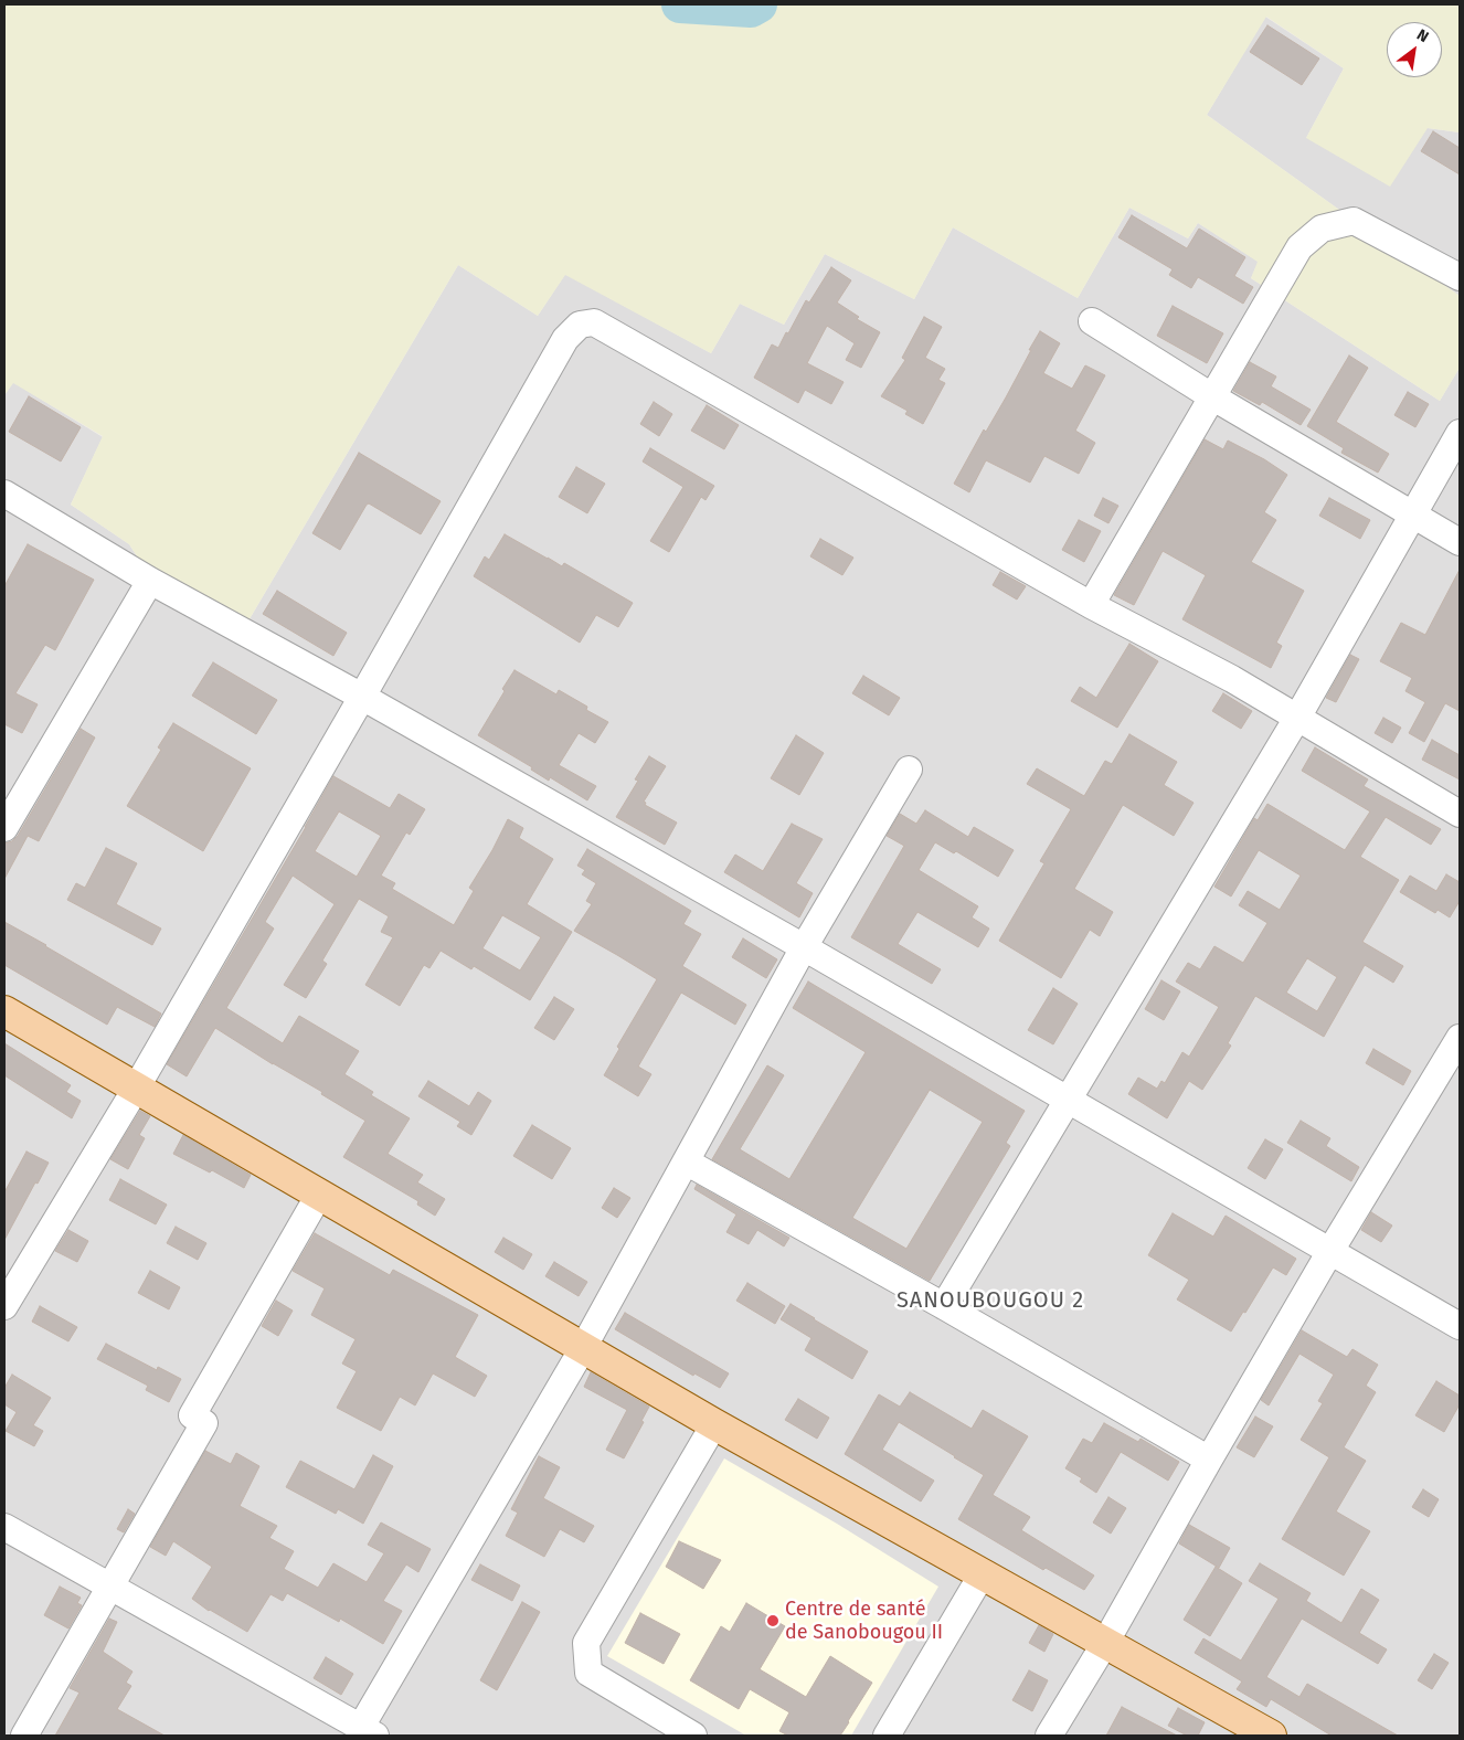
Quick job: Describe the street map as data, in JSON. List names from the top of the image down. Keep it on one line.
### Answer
{"districts":["SANOUBOUGOU 2"],"places":["Centre de santé de Sanobougou II"],"north":"top right"}
